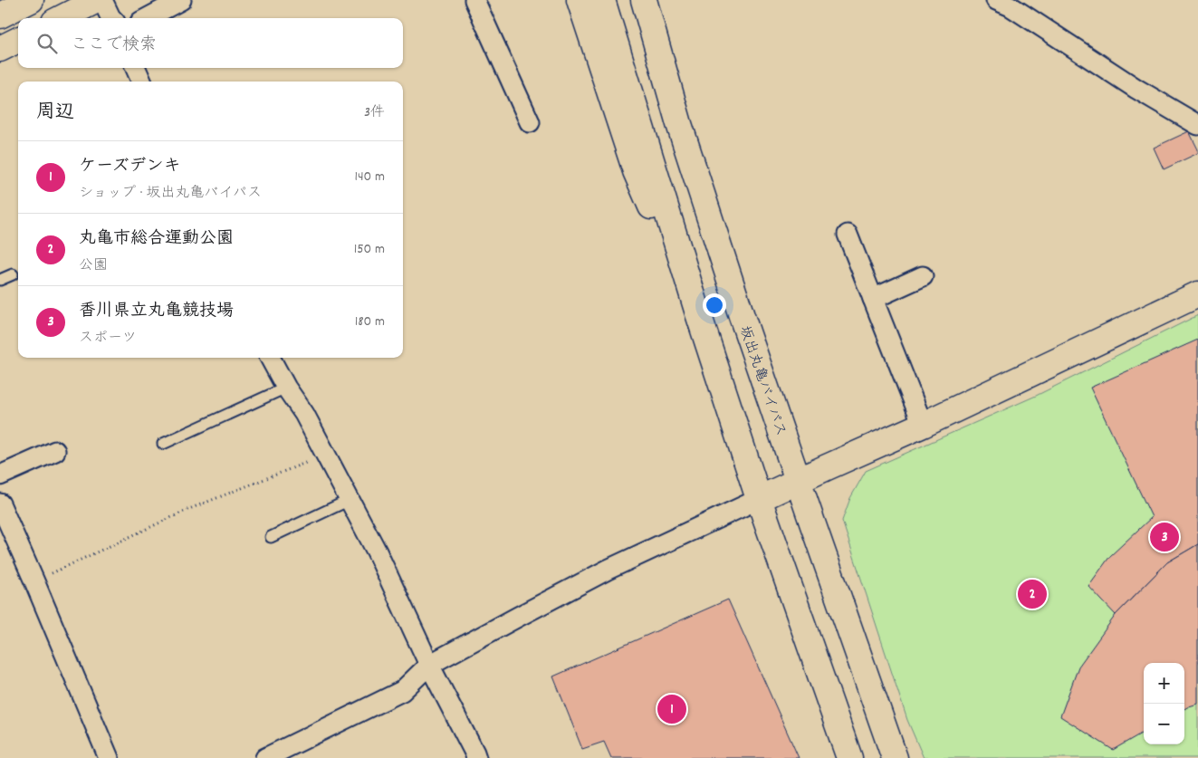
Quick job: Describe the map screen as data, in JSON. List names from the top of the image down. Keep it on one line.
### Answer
{"streets":{"main road":["坂出丸亀バイパス"]},"page":{"search":"ここで検索","heading":["周辺","3件"],"list":[{"mark":"1","name":"ケーズデンキ","note":"ショップ · 坂出丸亀バイパス","value":"140 m"},{"mark":"2","name":"丸亀市総合運動公園","note":"公園","value":"150 m"},{"mark":"3","name":"香川県立丸亀競技場","note":"スポーツ","value":"180 m"}],"pins":["3","2","1"],"map_buttons":["+","−"]}}
